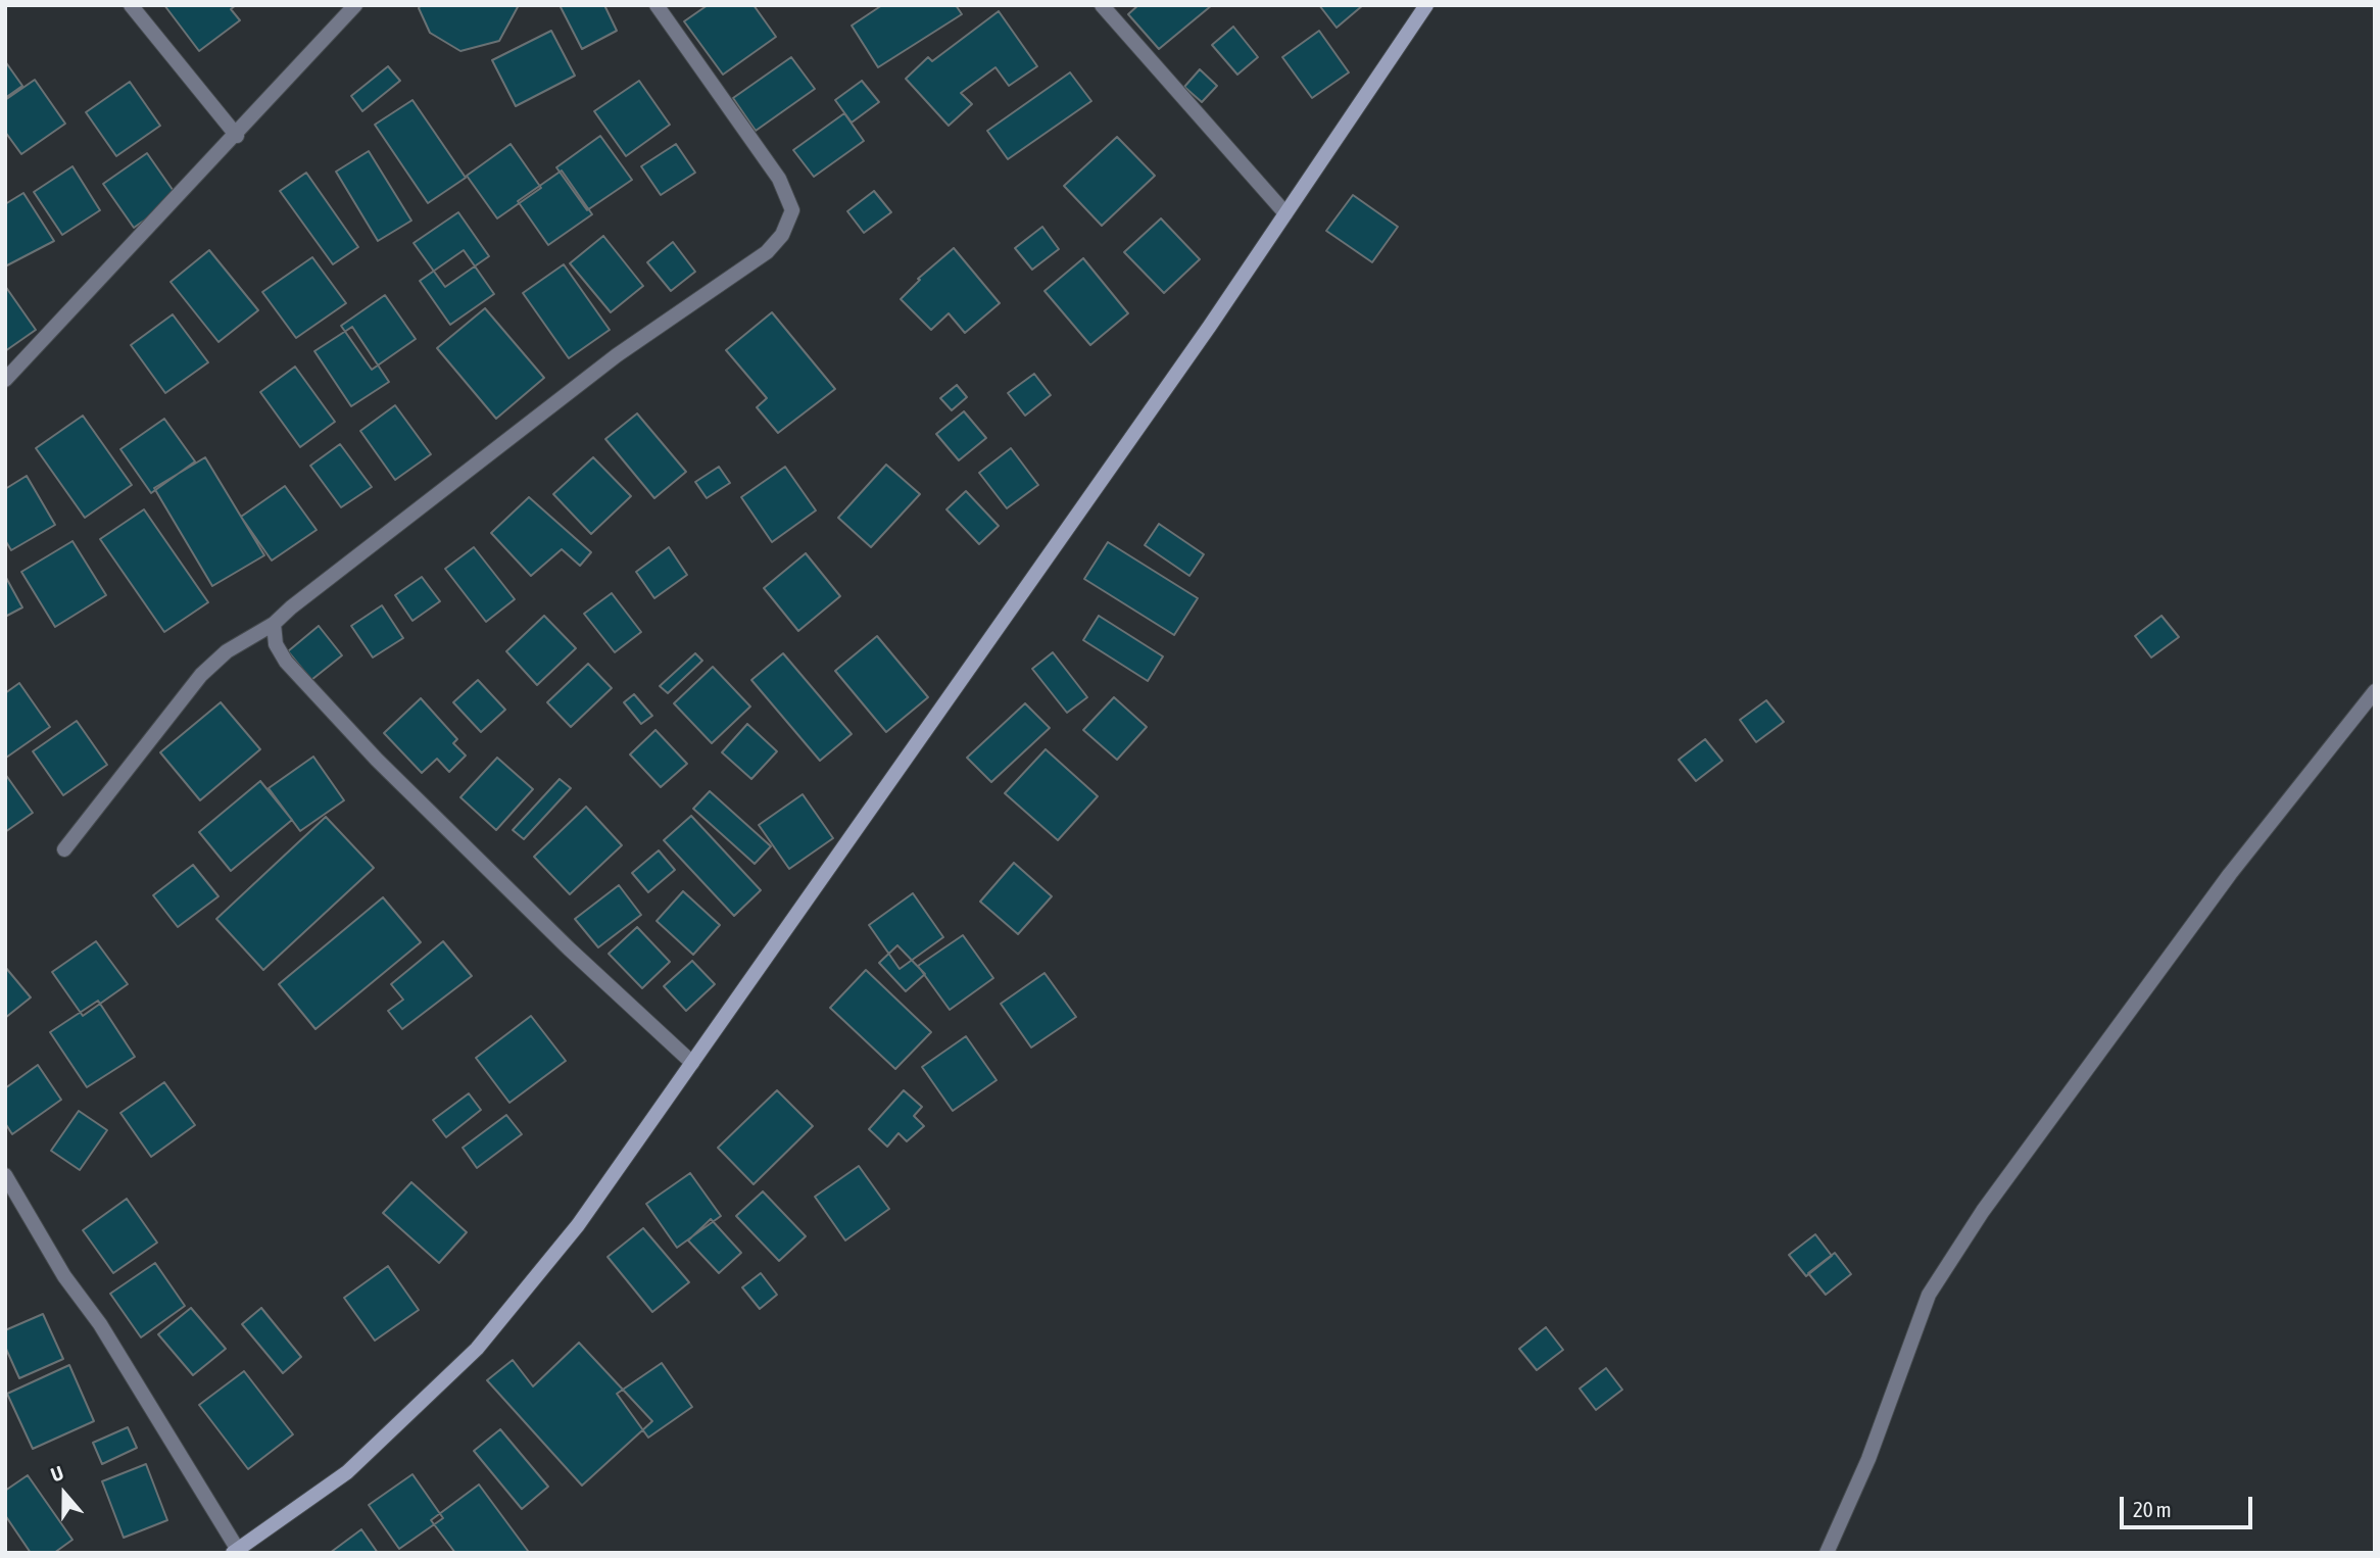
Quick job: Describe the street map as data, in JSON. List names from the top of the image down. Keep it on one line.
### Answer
{"scale_bar":"20 m","north":"top"}
